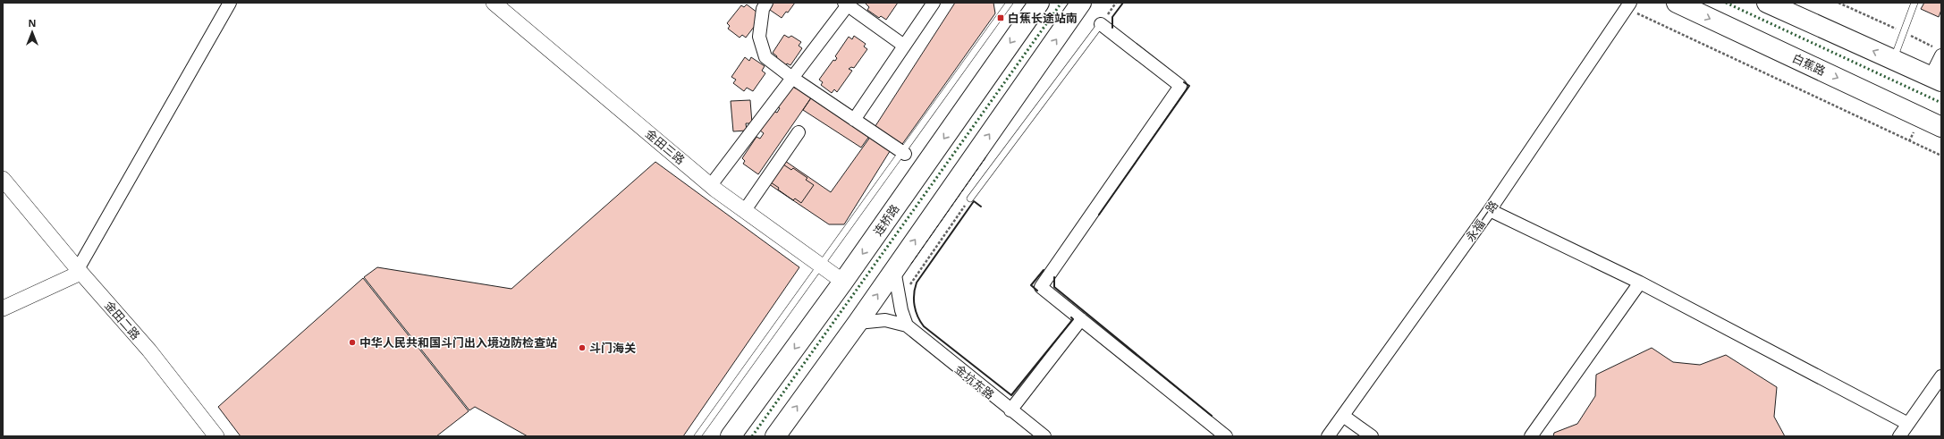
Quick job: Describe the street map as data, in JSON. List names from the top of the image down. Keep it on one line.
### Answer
{"streets":{"main road":["白蕉路","连桥路"],"street":["金田三路","永福一路","金田二路","金坑东路"]},"crossings":[["金田三路","连桥路"]],"places":{"transit":["白蕉长途站南"],"other":["中华人民共和国斗门出入境边防检查站","斗门海关"]},"north":"top"}
